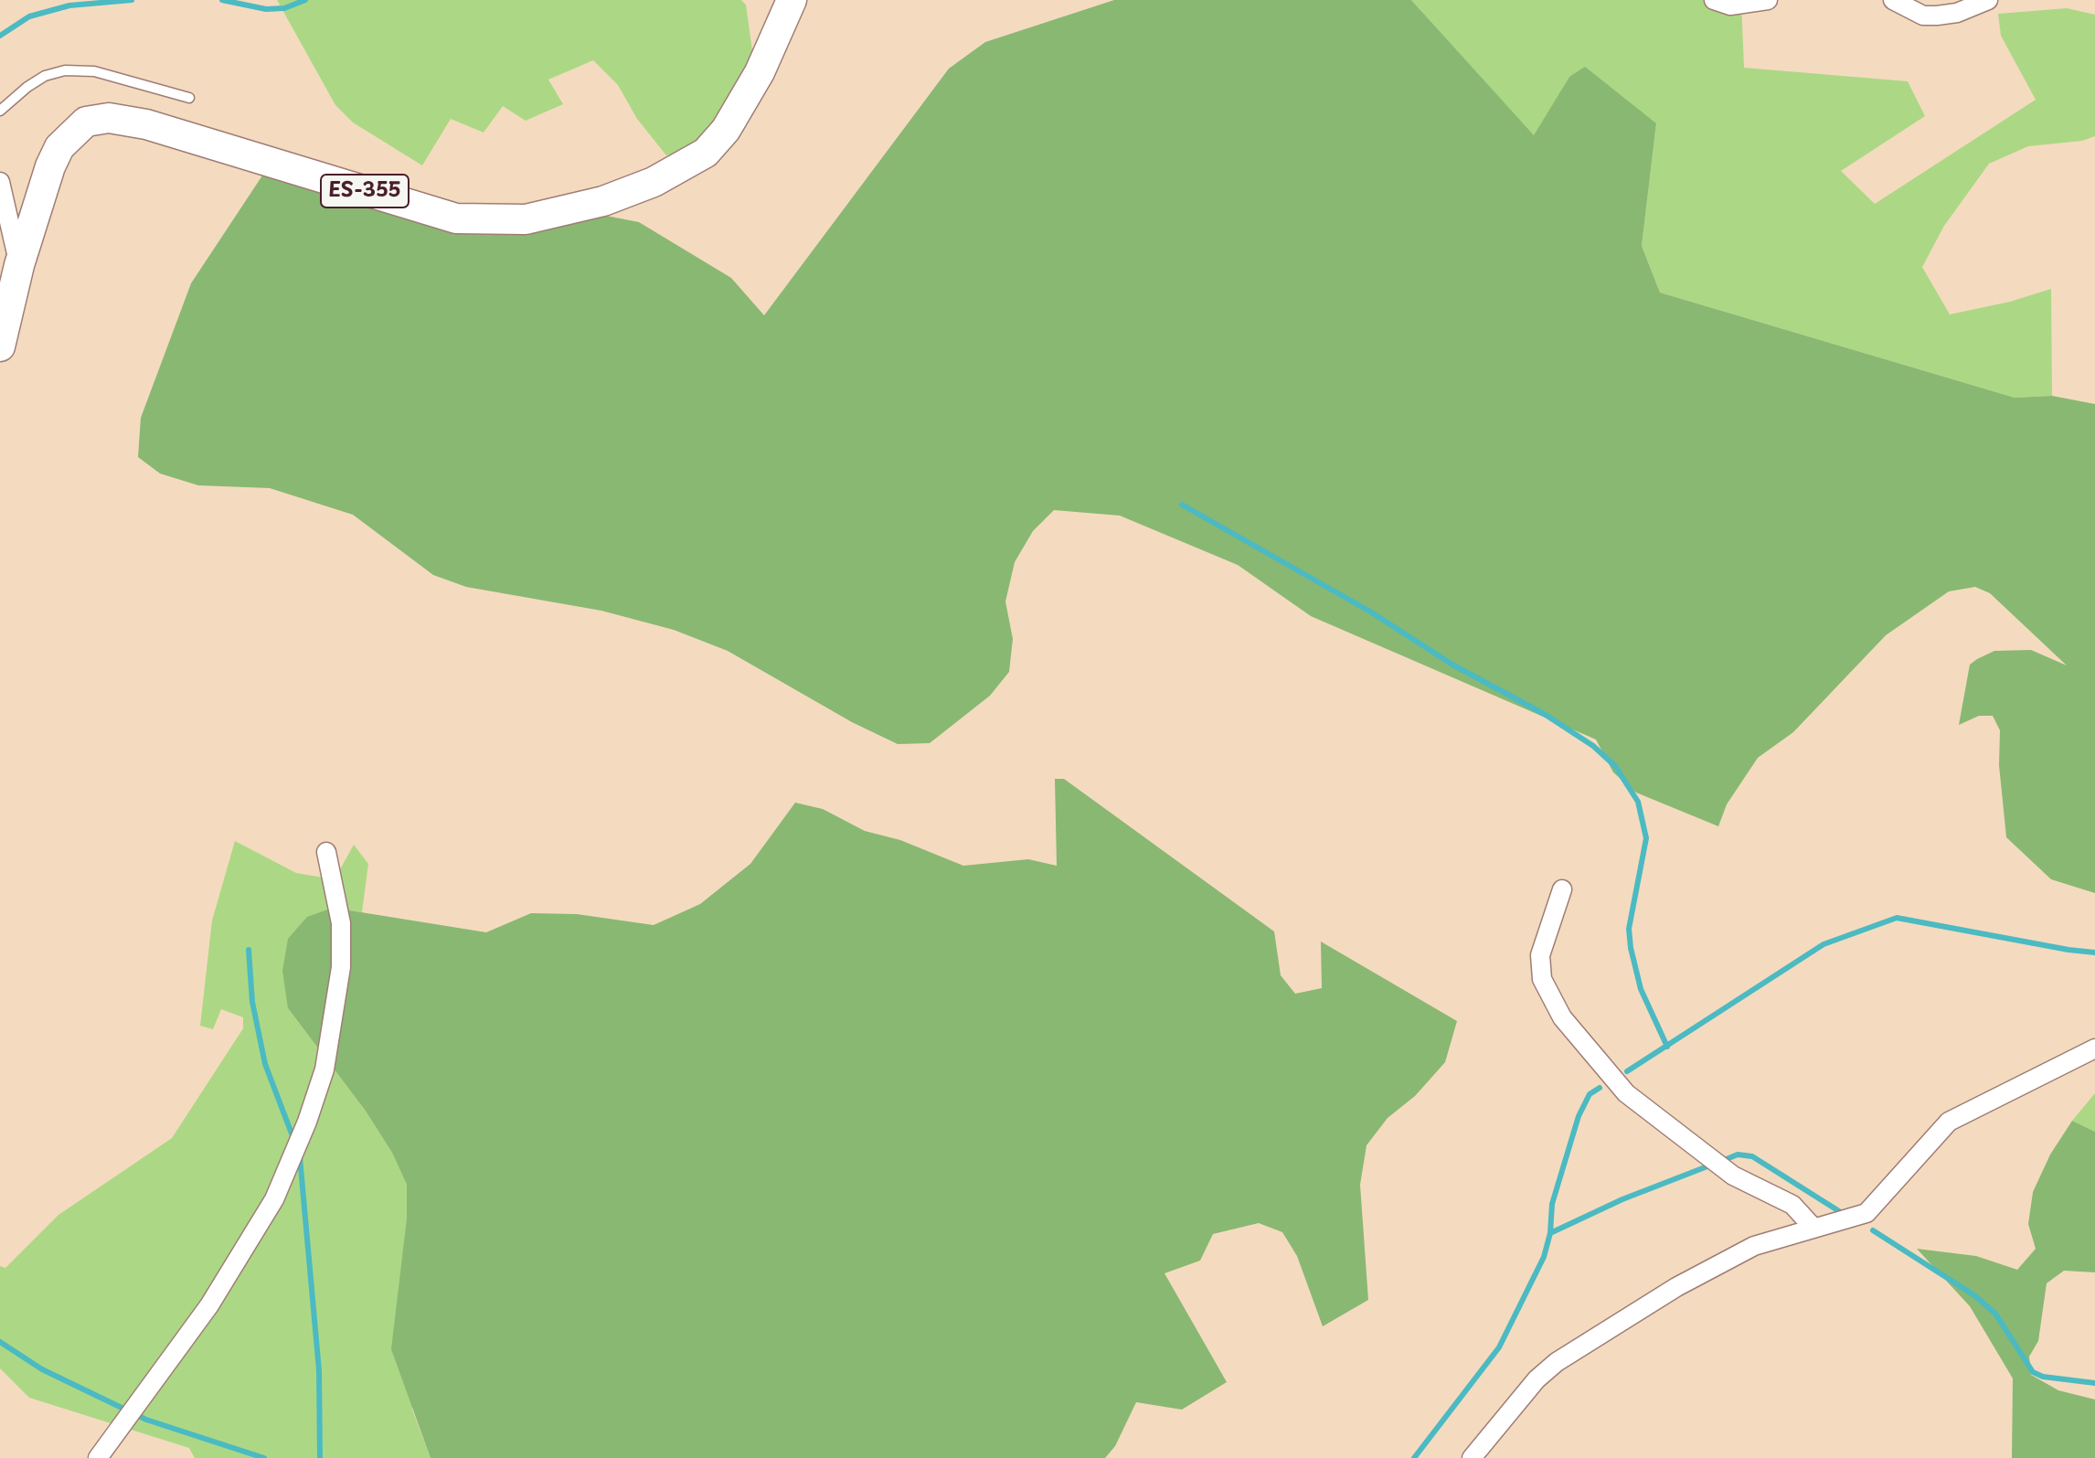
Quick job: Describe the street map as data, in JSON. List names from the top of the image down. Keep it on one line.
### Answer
{"streets":{"main road":["ES-355"]}}
